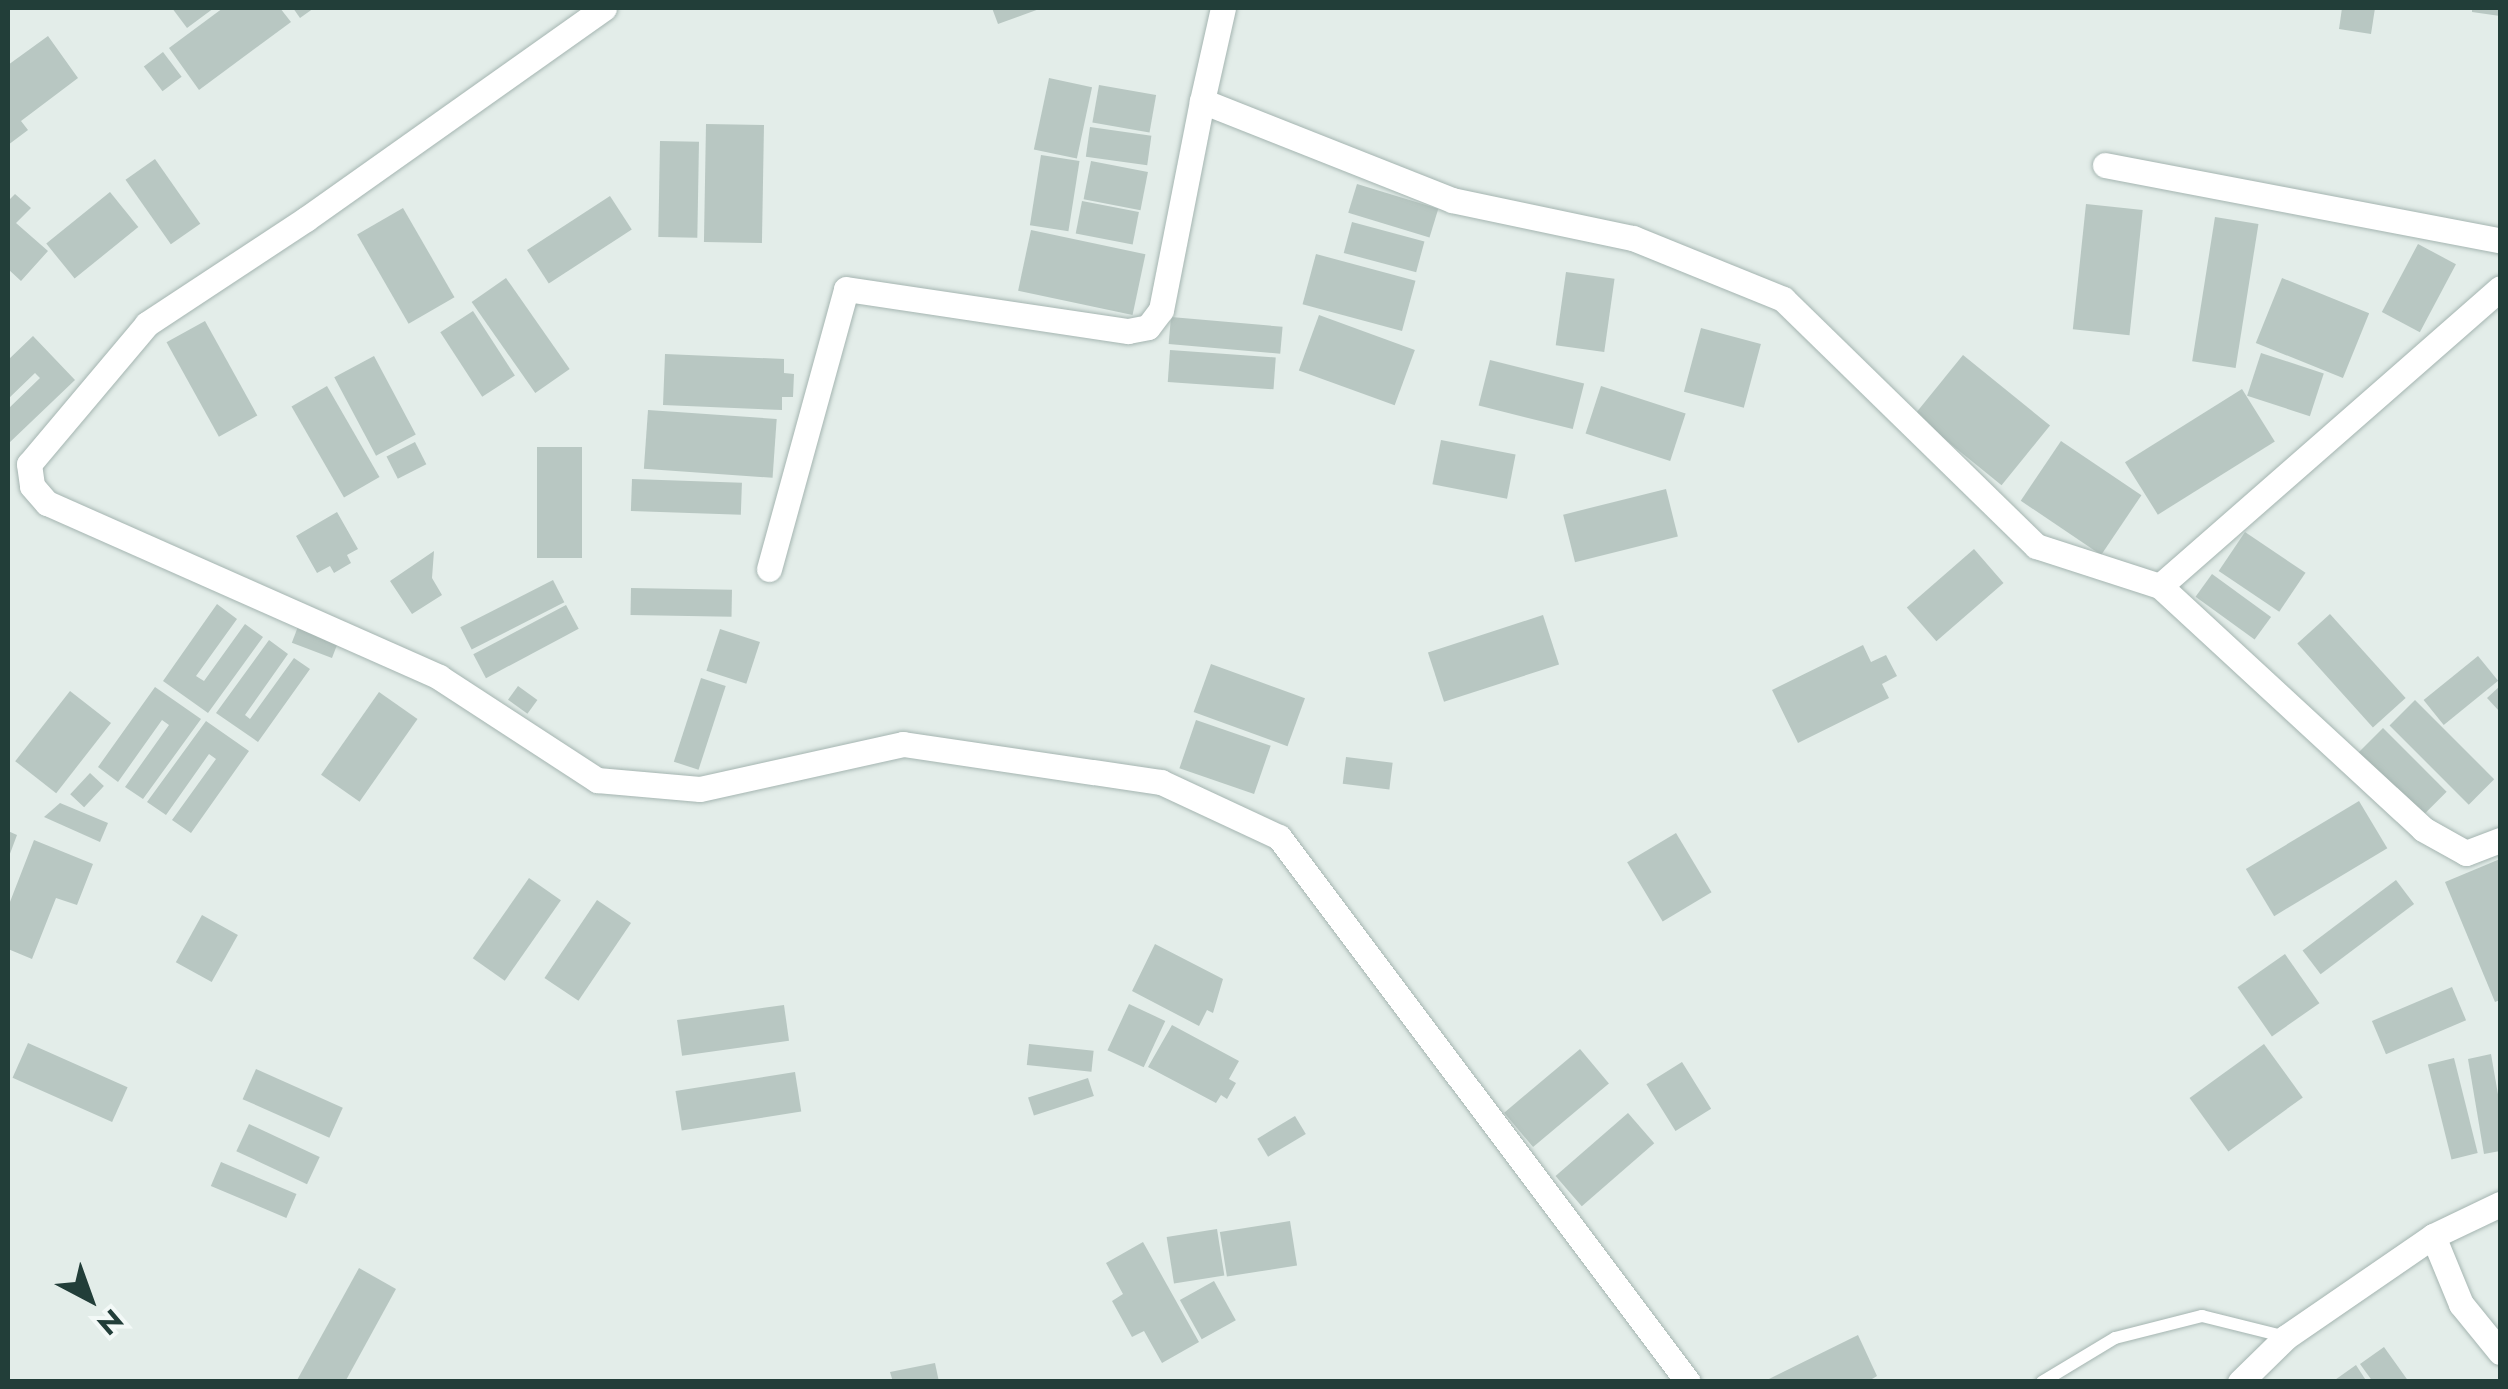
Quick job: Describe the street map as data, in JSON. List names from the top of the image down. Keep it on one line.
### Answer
{"north":"bottom right"}
